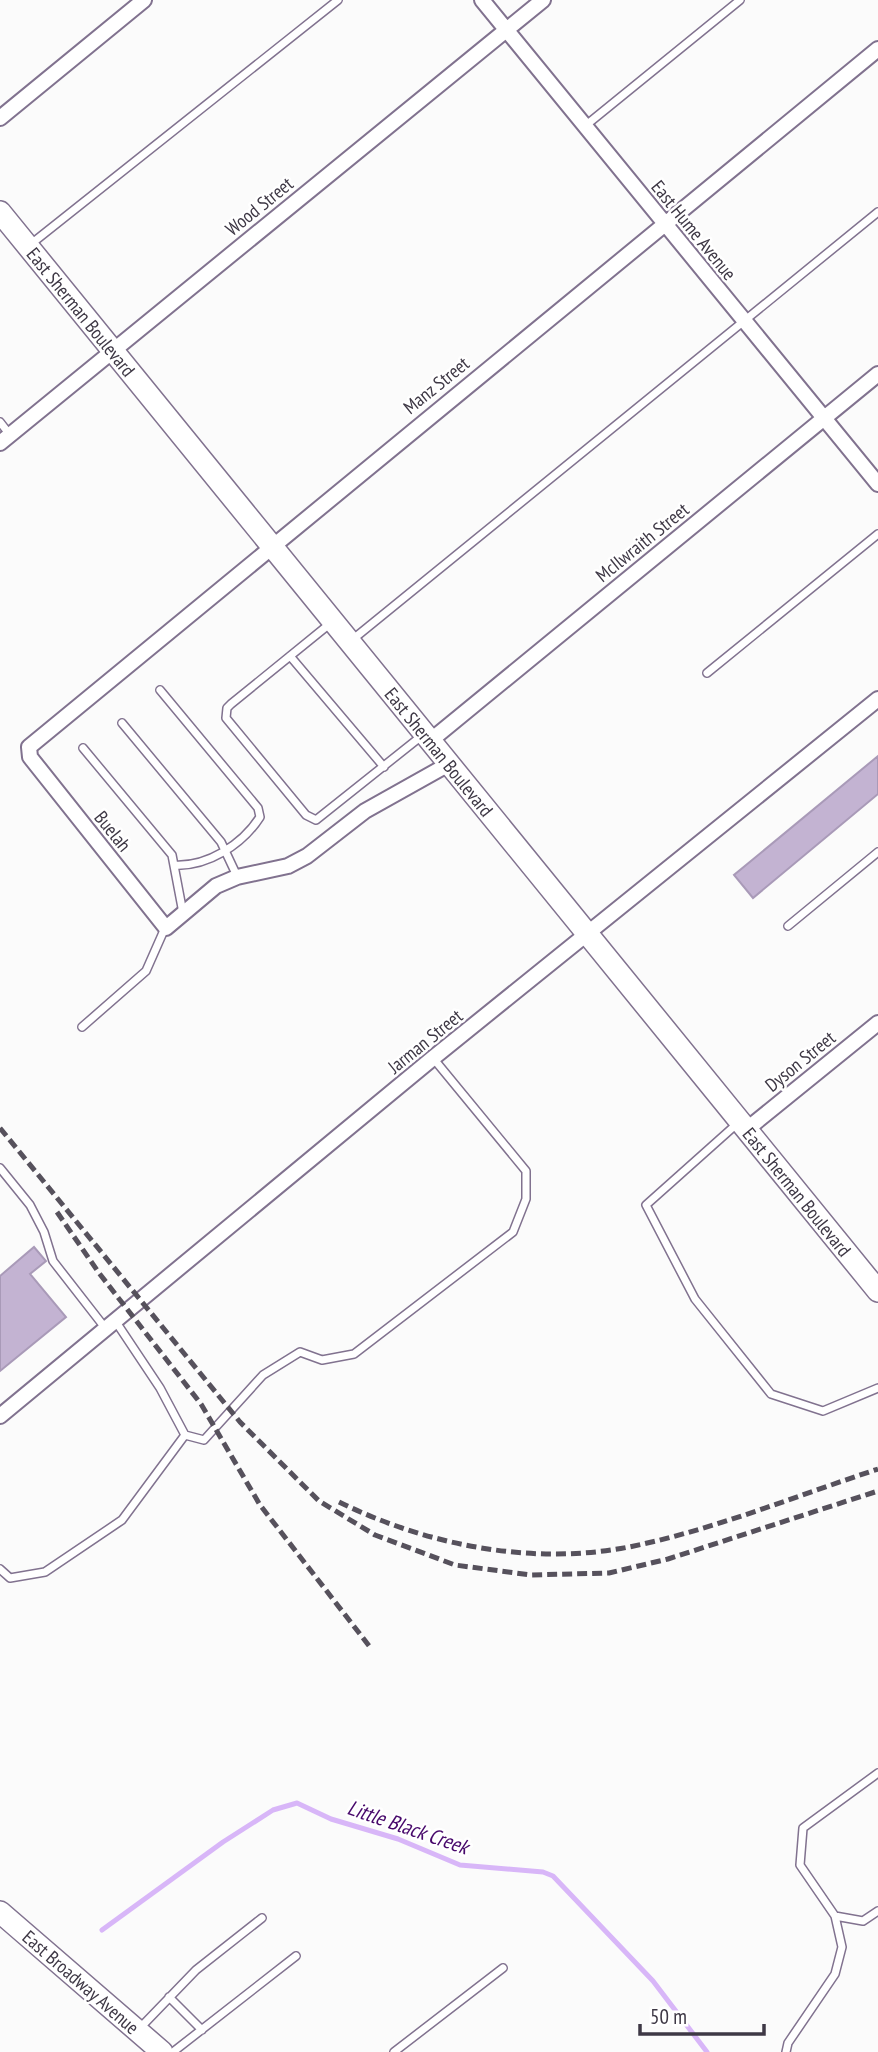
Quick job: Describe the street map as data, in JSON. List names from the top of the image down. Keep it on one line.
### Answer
{"streets":{"main road":["East Sherman Boulevard","East Broadway Avenue"],"street":["Wood Street","East Hume Avenue","Manz Street","McIlwraith Street","Buelah","Jarman Street","Dyson Street"]},"crossings":[["Wood Street","East Hume Avenue"],["Wood Street","East Sherman Boulevard"],["East Hume Avenue","Manz Street"],["East Hume Avenue","McIlwraith Street"],["East Sherman Boulevard","Manz Street"],["East Sherman Boulevard","McIlwraith Street"],["East Sherman Boulevard","Jarman Street"],["East Sherman Boulevard","Dyson Street"],["Manz Street","Buelah"]],"water":["Little Black Creek"],"scale_bar":"50 m"}
